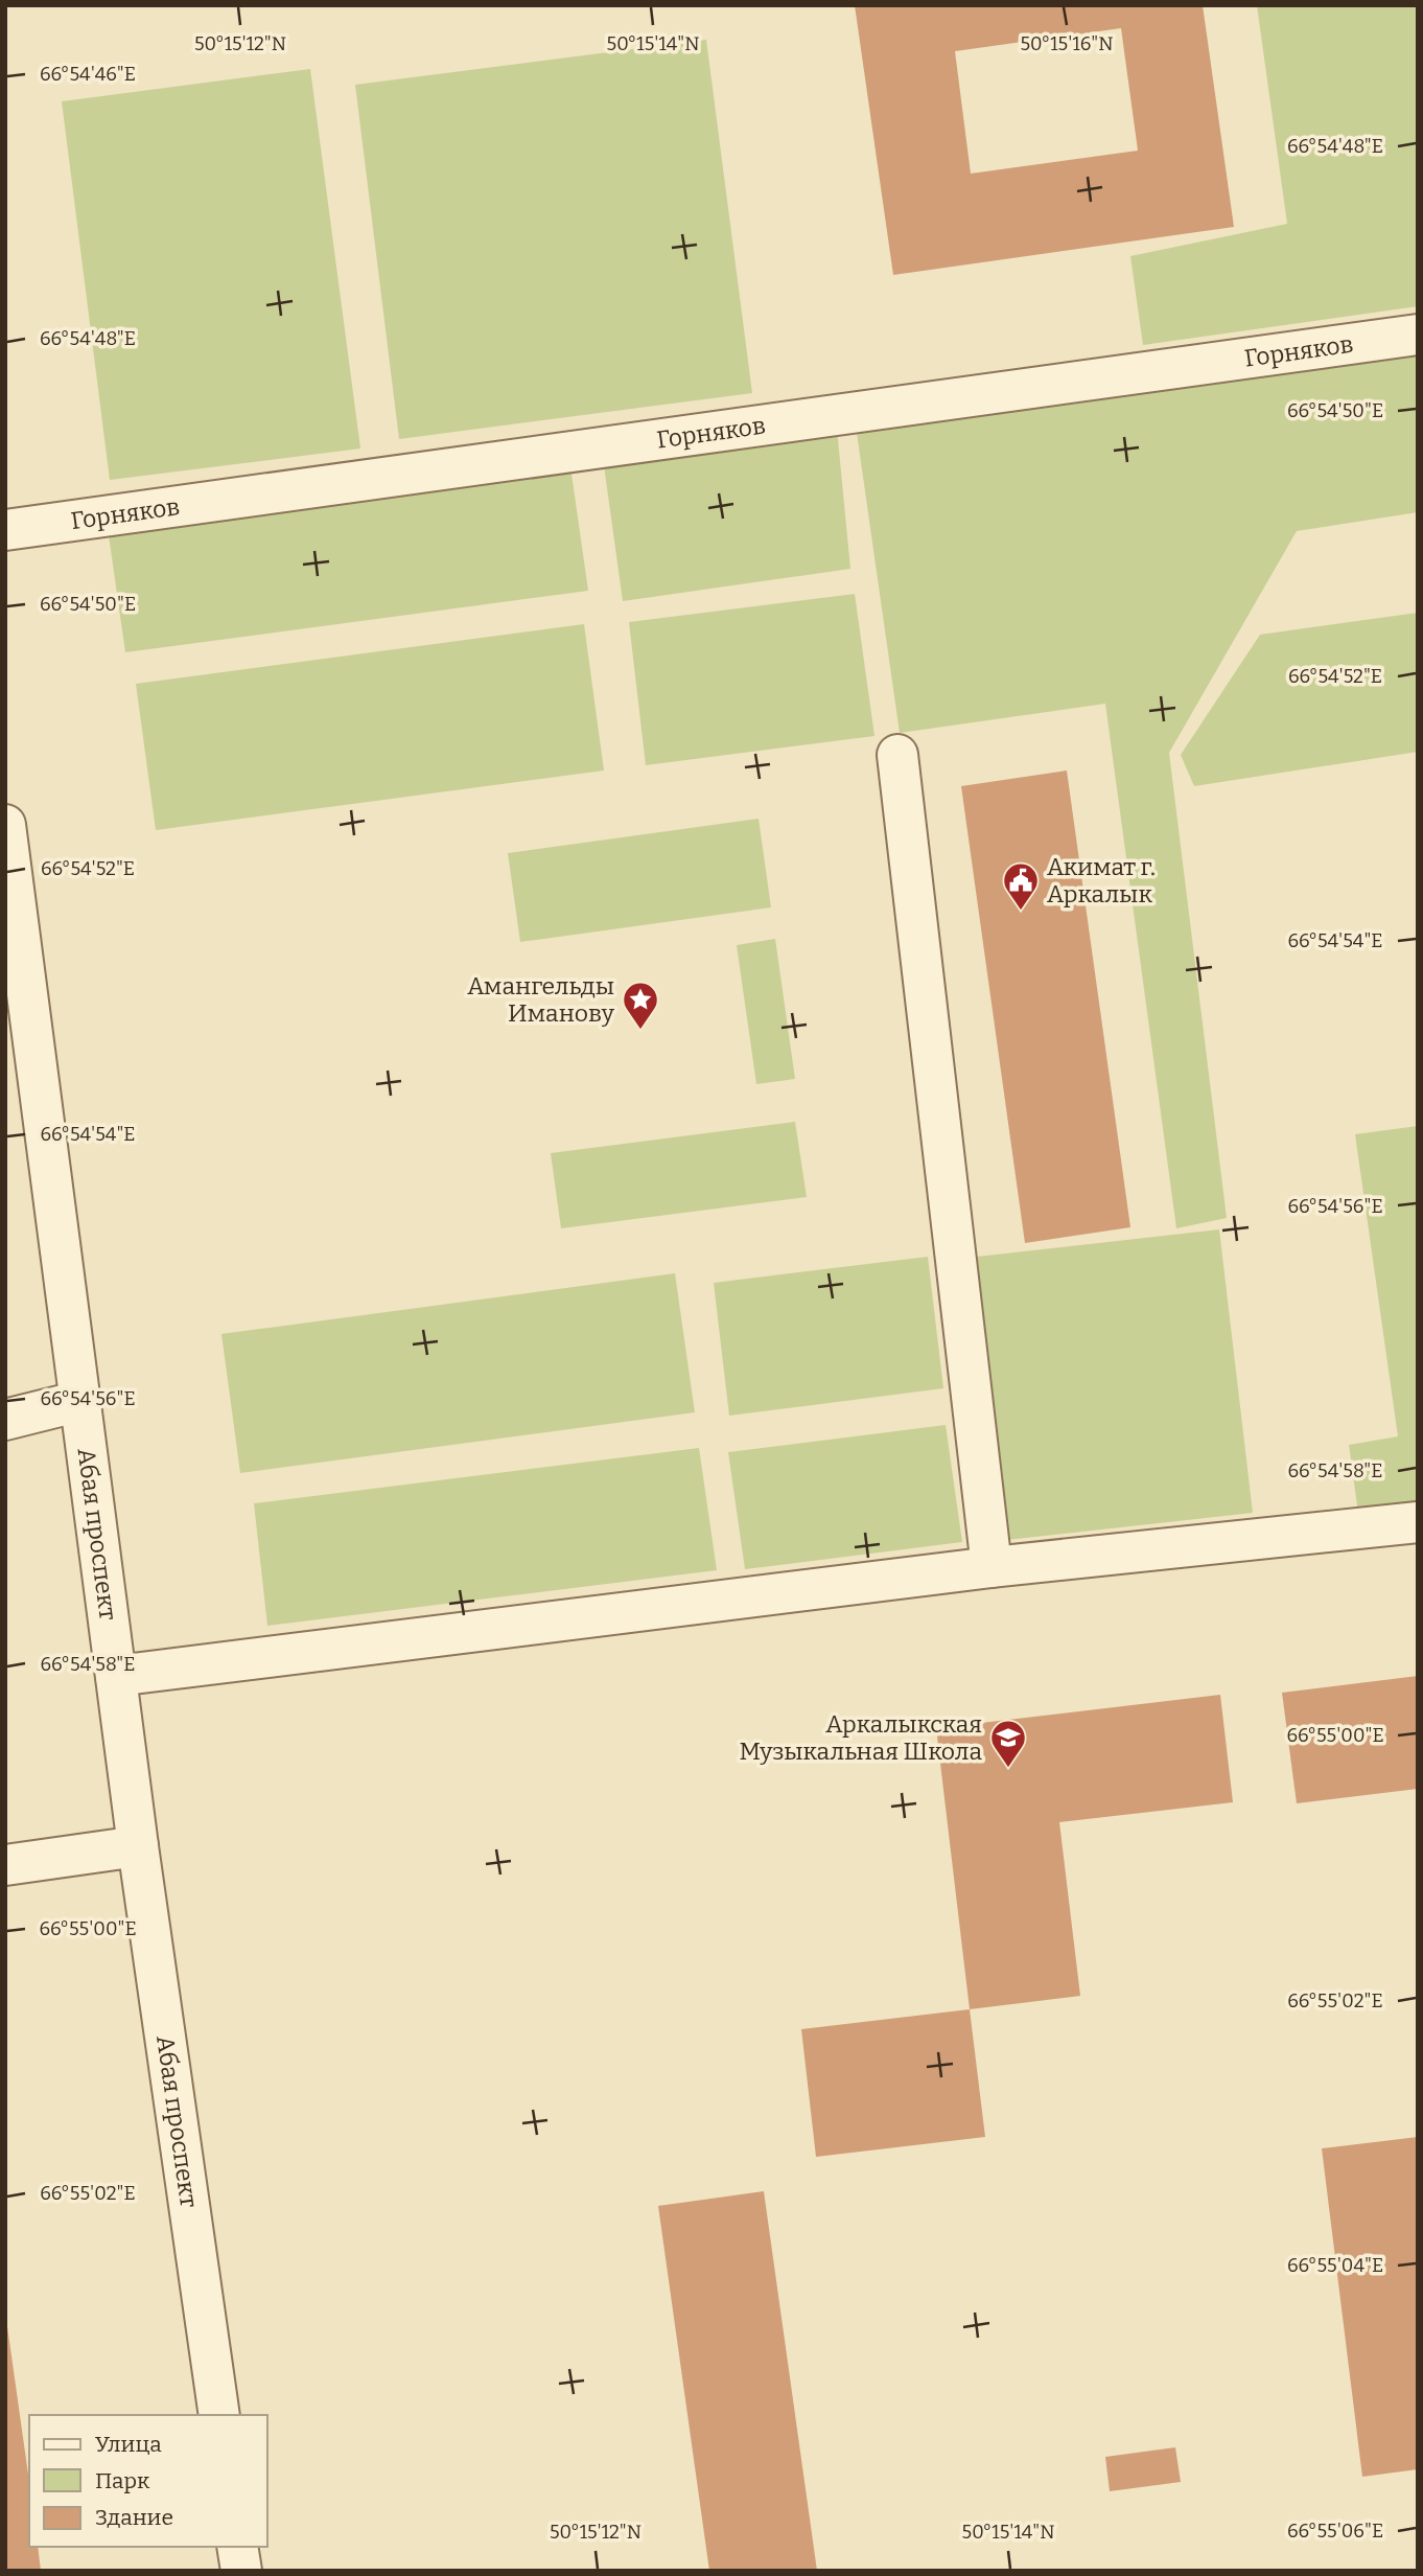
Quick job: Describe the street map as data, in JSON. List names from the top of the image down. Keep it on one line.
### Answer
{"streets":{"street":["Горняков","Абая проспект"]},"places":{"public building":["Акимат г. Аркалык"],"place":["Амангельды Иманову"],"school or university":["Аркалыкская Музыкальная Школа"]},"legend":["Улица","Парк","Здание"],"coordinates":["50°15'12\"N","50°15'14\"N","50°15'16\"N","66°54'46\"E","66°54'48\"E","66°54'50\"E","66°54'52\"E","66°54'54\"E","66°54'56\"E","66°54'58\"E","66°55'00\"E","66°55'02\"E","66°55'04\"E","66°55'06\"E"]}
